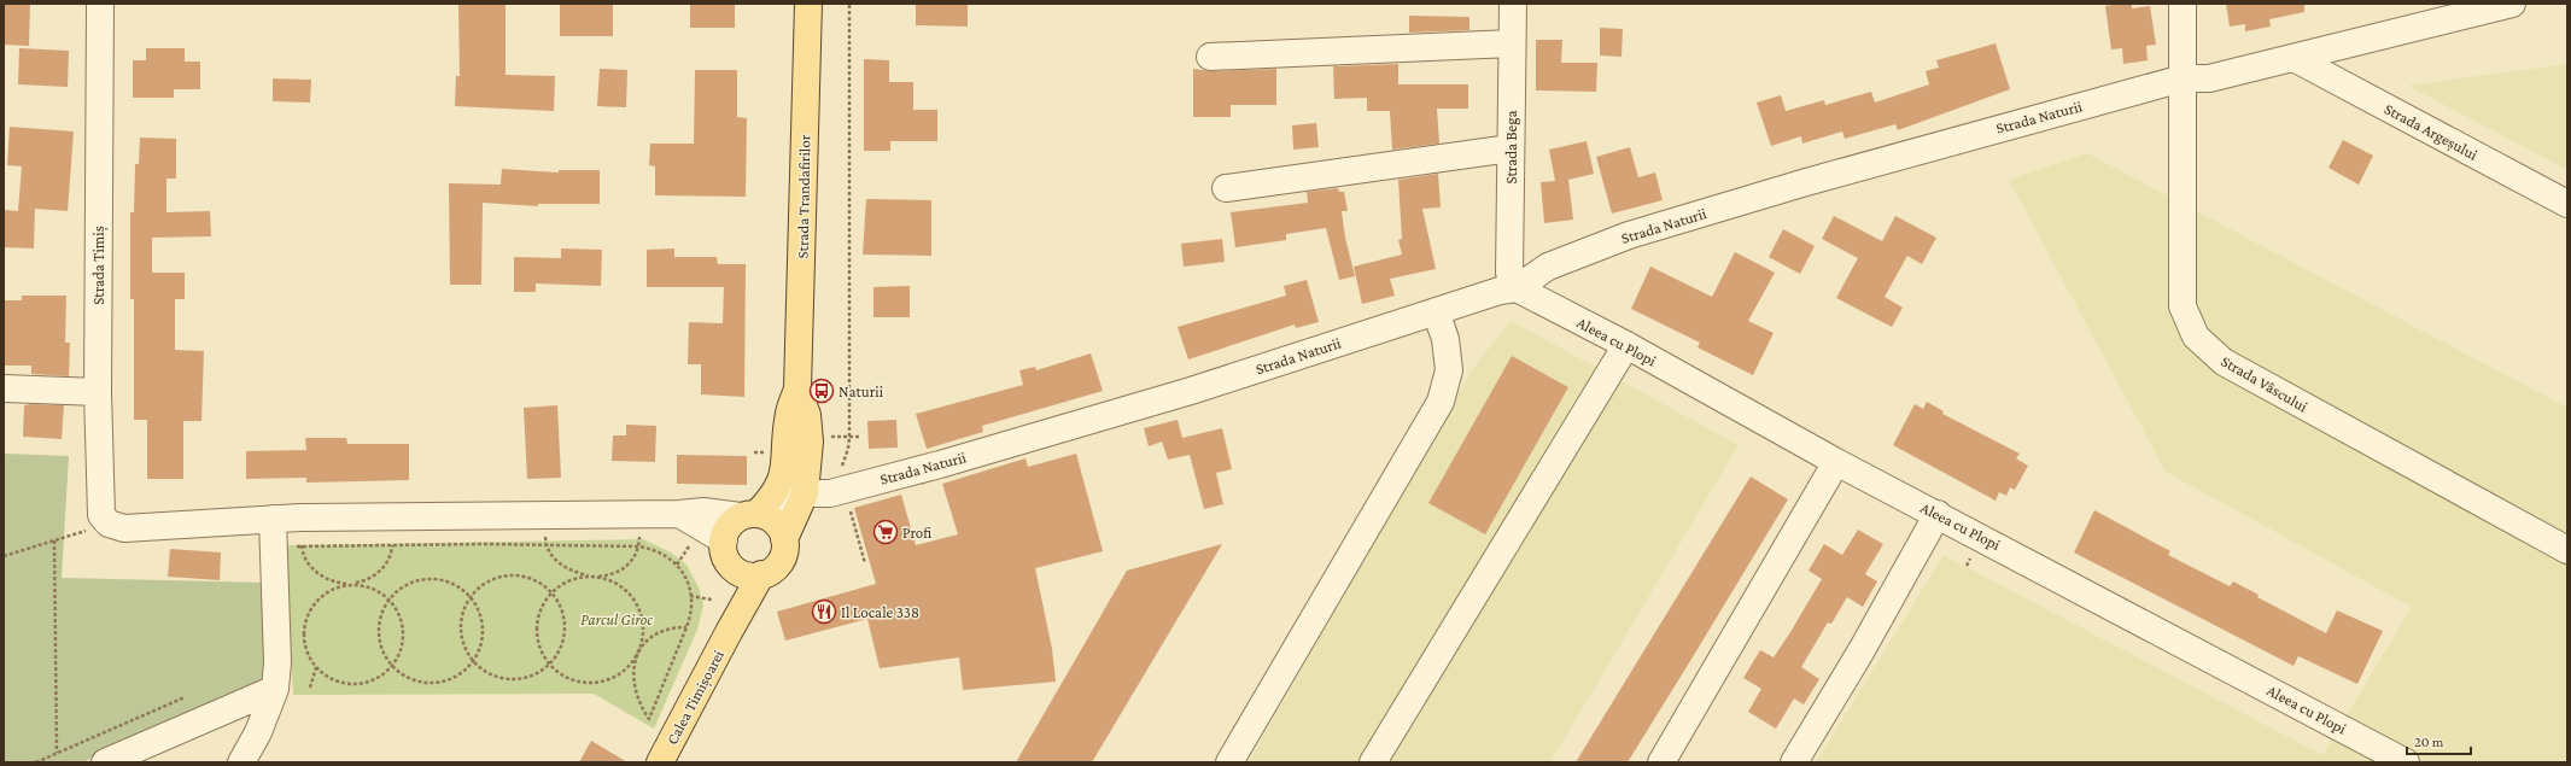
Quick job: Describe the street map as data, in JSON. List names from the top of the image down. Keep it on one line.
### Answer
{"streets":{"main road":["Strada Trandafirilor","Calea Timișoarei"],"street":["Strada Naturii","Strada Argeșului","Strada Bega","Strada Timiș","Aleea cu Plopi","Strada Vâscului"]},"crossings":[["Strada Naturii","Strada Argeșului"],["Strada Naturii","Strada Bega"],["Strada Naturii","Strada Trandafirilor"],["Strada Naturii","Strada Timiș"],["Strada Naturii","Aleea cu Plopi"],["Strada Naturii","Strada Vâscului"],["Strada Naturii","Calea Timișoarei"],["Strada Bega","Aleea cu Plopi"],["Strada Trandafirilor","Calea Timișoarei"]],"parks":["Parcul Giroc"],"places":{"bus stop":["Naturii"],"supermarket":["Profi"],"restaurant":["Il Locale 338"]},"scale_bar":"20 m"}
